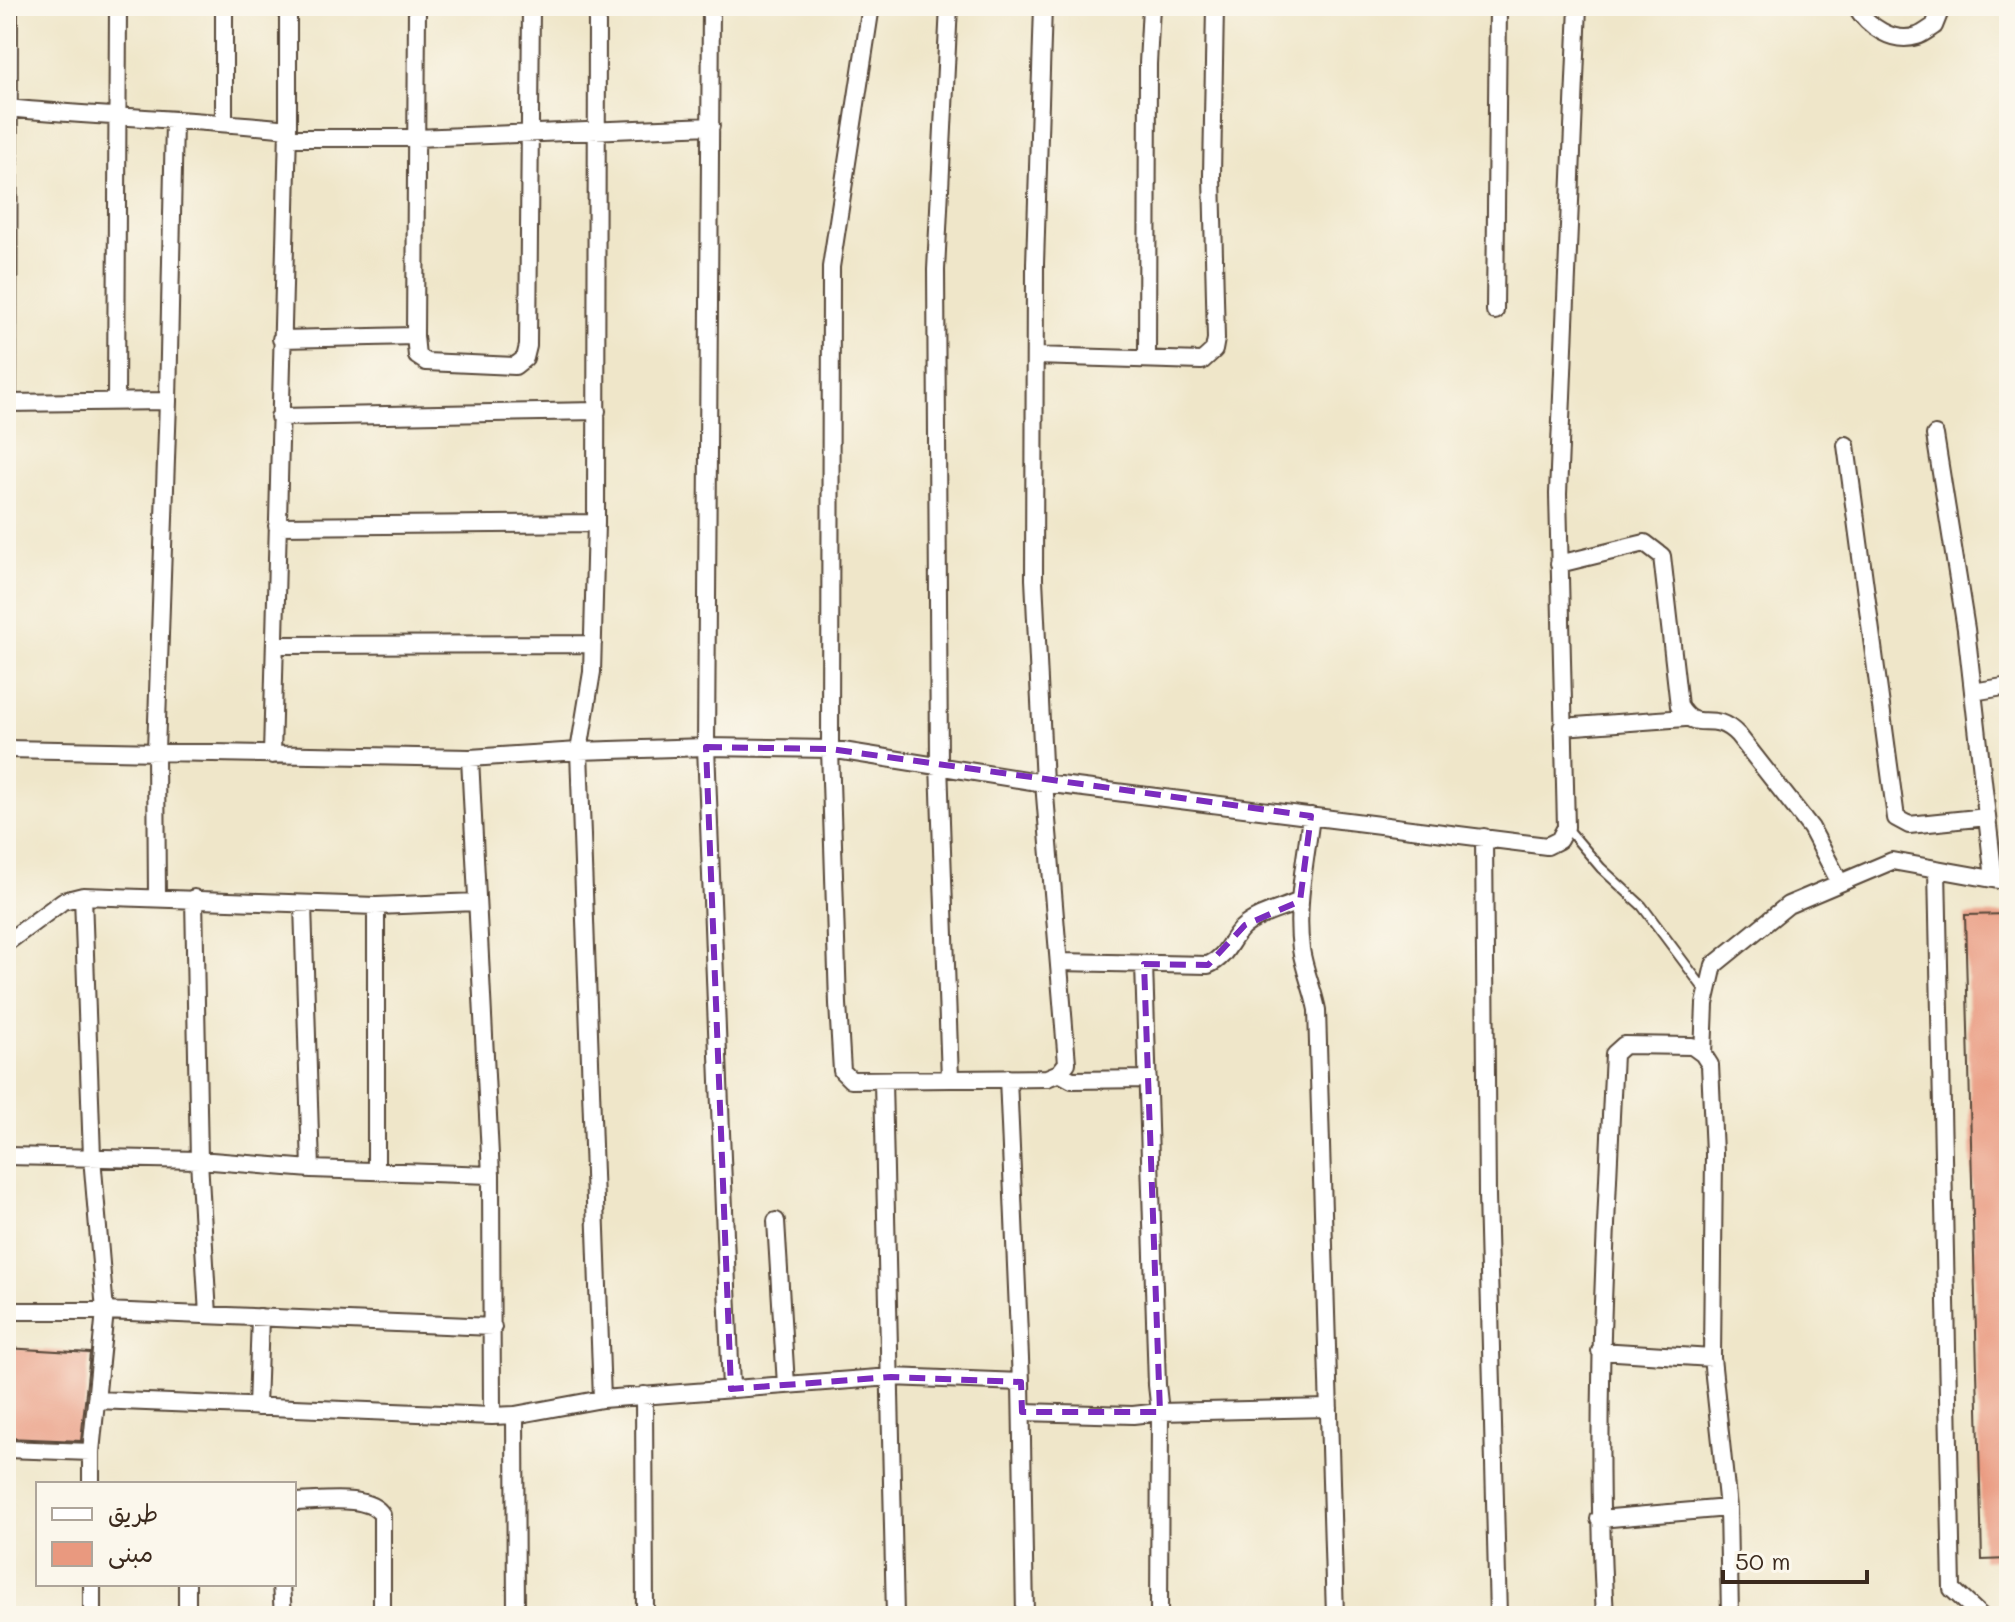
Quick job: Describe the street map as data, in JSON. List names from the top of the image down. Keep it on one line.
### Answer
{"legend":["طريق","مبنى"],"scale_bar":"50 m"}
